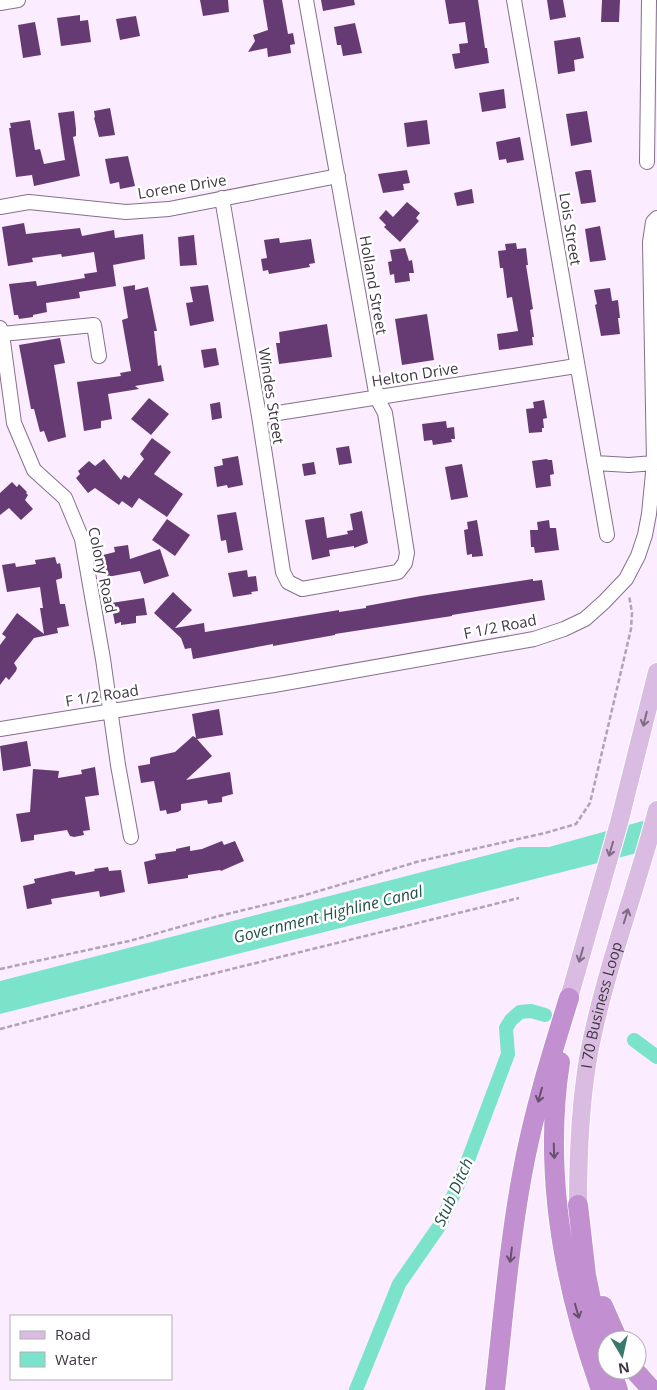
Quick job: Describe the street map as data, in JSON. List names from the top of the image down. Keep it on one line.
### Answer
{"streets":{"main road":["I 70 Business Loop"],"street":["Lorene Drive","Lois Street","Holland Street","Helton Drive","Windes Street","Colony Road","F 1/2 Road"]},"crossings":[["Lorene Drive","Holland Street"],["Lorene Drive","Windes Street"],["Lois Street","Helton Drive"],["Holland Street","Helton Drive"],["Holland Street","Windes Street"],["Helton Drive","Windes Street"],["Colony Road","F 1/2 Road"]],"water":["Government Highline Canal","Stub Ditch"],"legend":["Road","Water"],"north":"bottom"}
